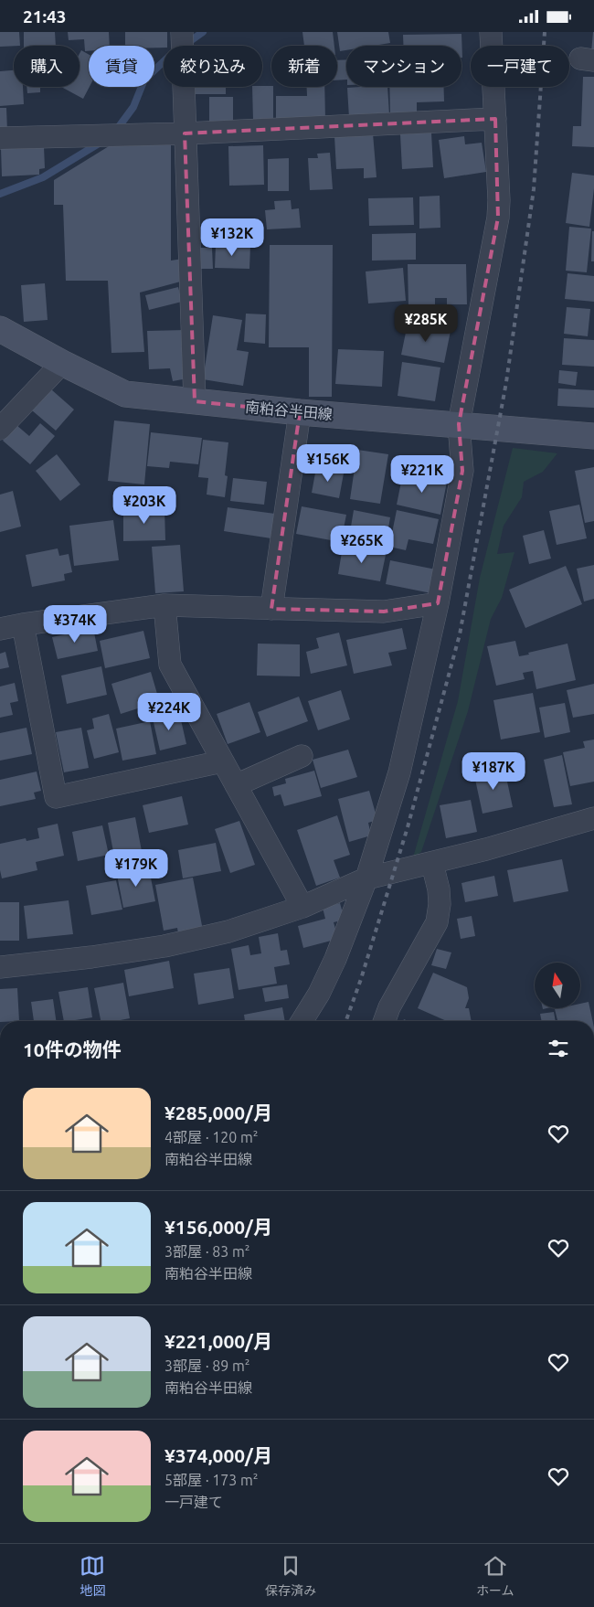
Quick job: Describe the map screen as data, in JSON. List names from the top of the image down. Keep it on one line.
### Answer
{"streets":{"main road":["南粕谷半田線"]},"north":"top","page":{"status":"21:43","chip":["購入","賃貸","絞り込み","新着","マンション","一戸建て"],"price":["¥132K","¥285K","¥156K","¥221K","¥203K","¥265K","¥374K","¥224K","¥187K","¥179K"],"heading":"10件の物件","list":[{"name":"¥285,000/月","note":"4部屋 · 120 m² · 南粕谷半田線"},{"name":"¥156,000/月","note":"3部屋 · 83 m² · 南粕谷半田線"},{"name":"¥221,000/月","note":"3部屋 · 89 m² · 南粕谷半田線"},{"name":"¥374,000/月","note":"5部屋 · 173 m² · 一戸建て"}],"tabs":["地図","保存済み","ホーム"]}}
